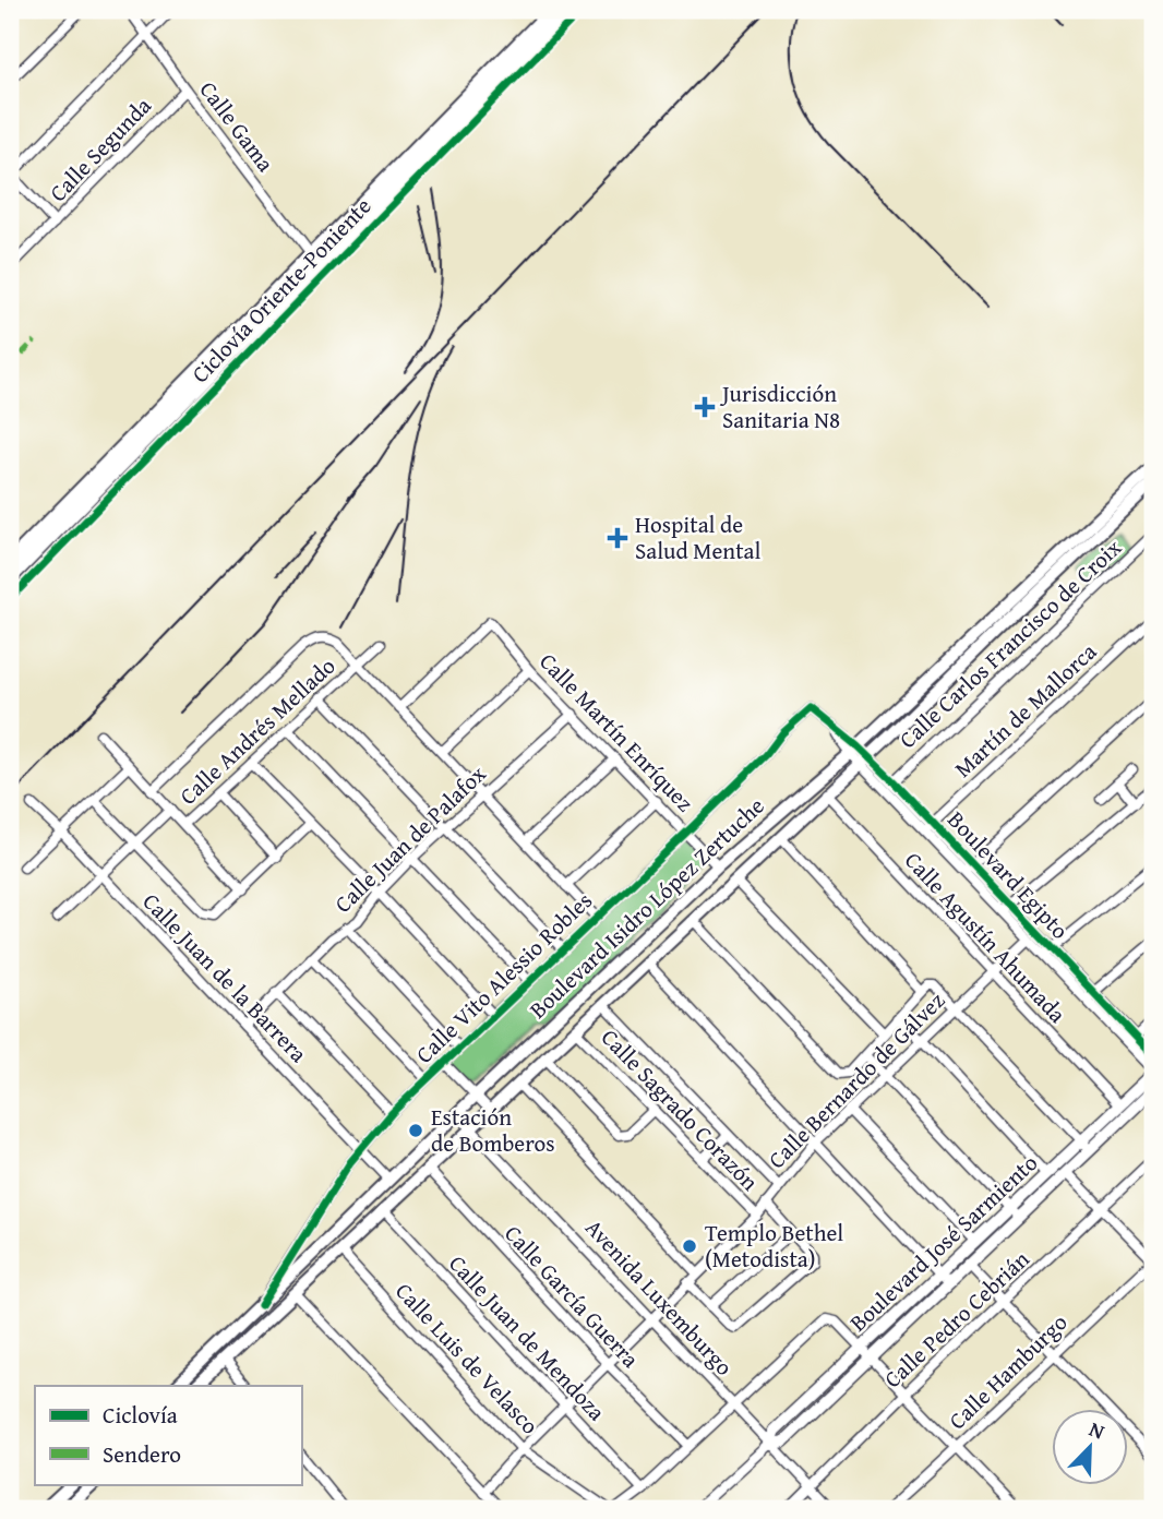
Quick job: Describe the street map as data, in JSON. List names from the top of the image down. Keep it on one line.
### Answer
{"streets":{"main road":["Boulevard Isidro López Zertuche"],"street":["Calle Gama","Calle Segunda","Calle Carlos Francisco de Croix","Martín de Mallorca","Calle Andrés Mellado","Calle Martín Enríquez","Calle Juan de Palafox","Boulevard Egipto","Calle Agustín Ahumada","Calle Juan de la Barrera","Calle Vito Alessio Robles","Calle Bernardo de Gálvez","Calle Sagrado Corazón","Boulevard José Sarmiento","Calle García Guerra","Avenida Luxemburgo","Calle Pedro Cebrián","Calle Juan de Mendoza","Calle Luis de Velasco","Calle Hamburgo"],"cycle path":["Ciclovía Oriente-Poniente"]},"crossings":[["Calle Gama","Calle Segunda"],["Calle Carlos Francisco de Croix","Boulevard Egipto"],["Martín de Mallorca","Boulevard Egipto"],["Calle Martín Enríquez","Calle Juan de Palafox"],["Calle Martín Enríquez","Boulevard Isidro López Zertuche"],["Calle Martín Enríquez","Calle Vito Alessio Robles"],["Calle Juan de Palafox","Calle Juan de la Barrera"],["Boulevard Egipto","Boulevard Isidro López Zertuche"],["Boulevard Egipto","Calle Vito Alessio Robles"],["Boulevard Egipto","Calle Bernardo de Gálvez"],["Boulevard Egipto","Boulevard José Sarmiento"],["Boulevard Isidro López Zertuche","Calle Agustín Ahumada"],["Boulevard Isidro López Zertuche","Calle Juan de la Barrera"],["Boulevard Isidro López Zertuche","Calle Vito Alessio Robles"],["Boulevard Isidro López Zertuche","Calle Sagrado Corazón"],["Boulevard Isidro López Zertuche","Calle García Guerra"],["Boulevard Isidro López Zertuche","Avenida Luxemburgo"],["Boulevard Isidro López Zertuche","Calle Juan de Mendoza"],["Boulevard Isidro López Zertuche","Calle Luis de Velasco"],["Calle Agustín Ahumada","Calle Bernardo de Gálvez"],["Calle Agustín Ahumada","Boulevard José Sarmiento"],["Calle Juan de la Barrera","Calle Vito Alessio Robles"],["Calle Bernardo de Gálvez","Calle Sagrado Corazón"],["Calle Bernardo de Gálvez","Calle García Guerra"],["Calle Bernardo de Gálvez","Avenida Luxemburgo"],["Calle Bernardo de Gálvez","Calle Juan de Mendoza"],["Calle Bernardo de Gálvez","Calle Luis de Velasco"],["Boulevard José Sarmiento","Avenida Luxemburgo"],["Avenida Luxemburgo","Calle Pedro Cebrián"]],"places":{"health":["Jurisdicción Sanitaria N8","Hospital de Salud Mental"],"other":["Estación de Bomberos","Templo Bethel (Metodista)"]},"legend":["Ciclovía","Sendero"],"north":"top right"}
